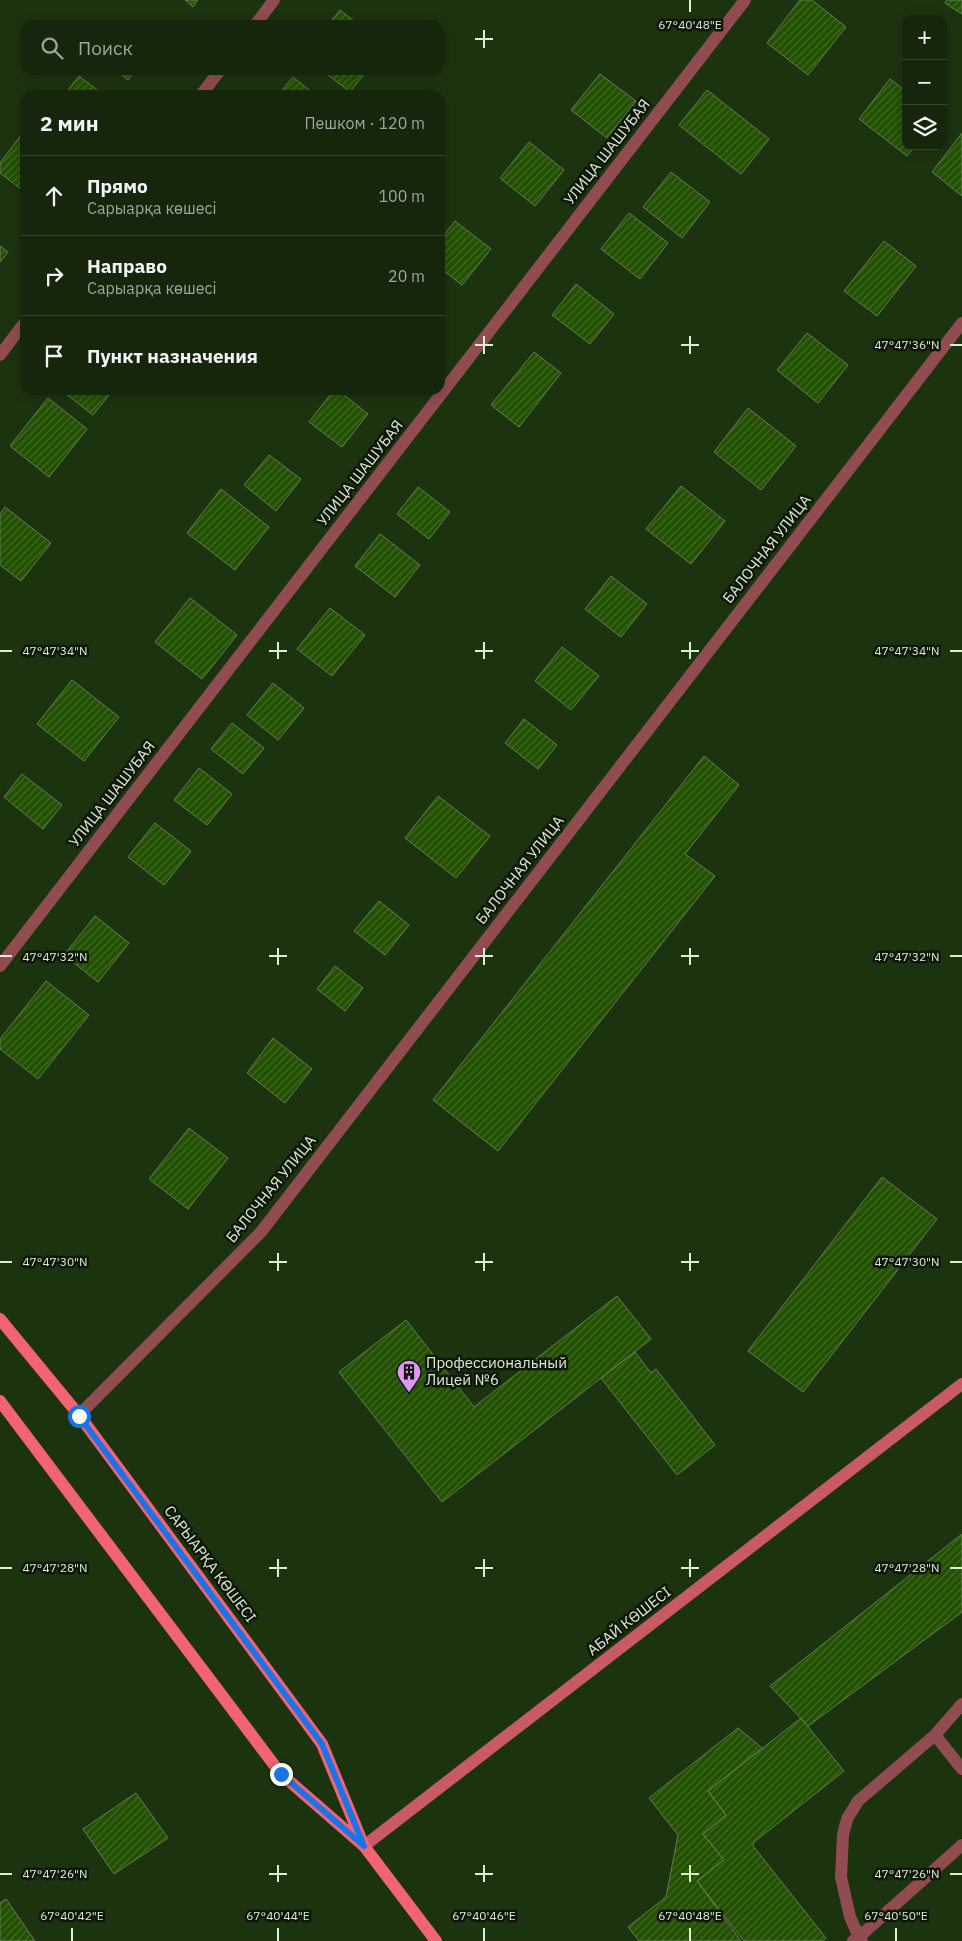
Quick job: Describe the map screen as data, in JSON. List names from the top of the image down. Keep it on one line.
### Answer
{"streets":{"main road":["САРЫАРҚА КӨШЕСІ","АБАЙ КӨШЕСІ"],"street":["УЛИЦА ШАШУБАЯ","БАЛОЧНАЯ УЛИЦА"]},"crossings":[["БАЛОЧНАЯ УЛИЦА","САРЫАРҚА КӨШЕСІ"],["САРЫАРҚА КӨШЕСІ","АБАЙ КӨШЕСІ"]],"places":{"building":["Профессиональный Лицей №6"]},"page":{"map_buttons":["+","−"],"search":"Поиск","heading":["2 мин","Пешком · 120 m"],"list":[["Прямо","Сарыарқа көшесі","100 m"],["Направо","Сарыарқа көшесі","20 m"],"Пункт назначения"]},"coordinates":["67°40'48\"E","47°47'36\"N","47°47'34\"N","47°47'32\"N","47°47'30\"N","47°47'28\"N","47°47'26\"N","67°40'42\"E","67°40'44\"E","67°40'46\"E","67°40'50\"E"]}
